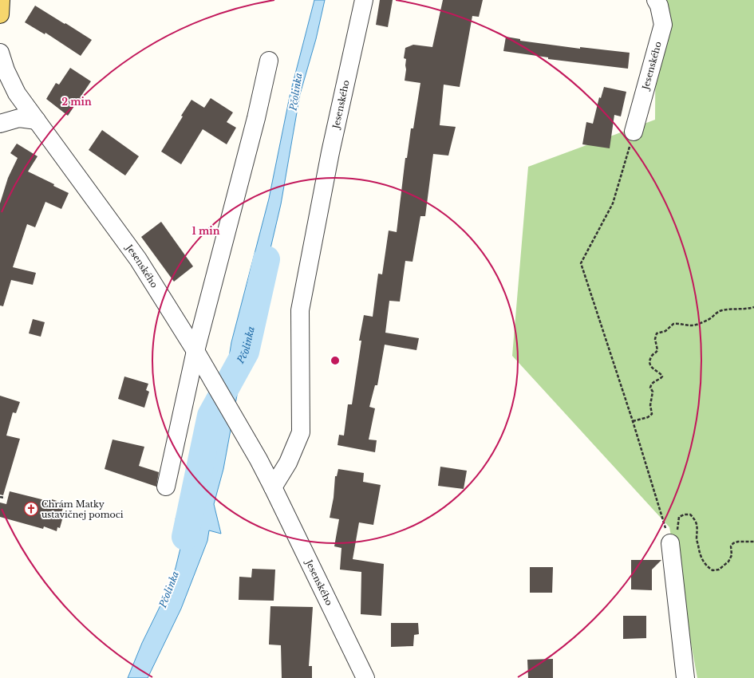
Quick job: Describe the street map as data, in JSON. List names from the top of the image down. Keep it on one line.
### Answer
{"streets":{"street":["Jesenského"]},"water":["Pčolinka"],"places":{"church":["Chrám Matky ustavičnej pomoci"]},"rings":["2 min","1 min"]}
